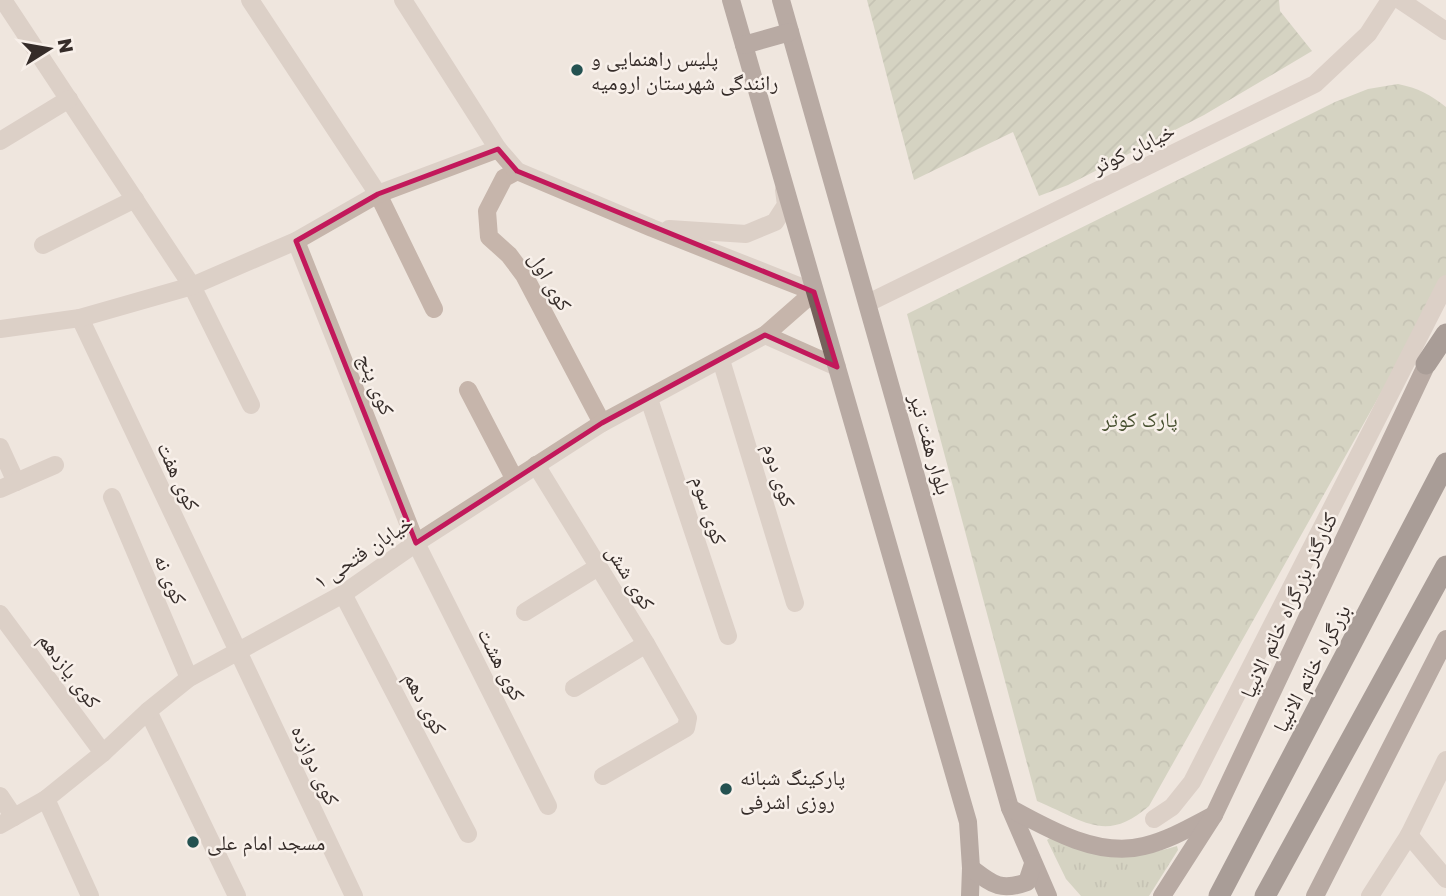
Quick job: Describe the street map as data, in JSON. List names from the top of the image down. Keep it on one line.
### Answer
{"streets":{"highway":["بزرگراه خاتم الانبیا"],"main road":["بلوار هفت تیر","کنارگذر بزرگراه خاتم الانبیا"],"street":["خیابان کوثر","کوی اول","کوی پنج","کوی دوم","کوی هفت","کوی سوم","خیابان فتحی ۱","کوی شش","کوی نه","کوی هشت","کوی یازدهم","کوی دهم","کوی دوازده"]},"crossings":[["خیابان کوثر","بلوار هفت تیر"],["کوی اول","خیابان فتحی ۱"],["کوی پنج","خیابان فتحی ۱"],["کوی پنج","کوی هشت"],["کوی دوم","خیابان فتحی ۱"],["کوی هفت","خیابان فتحی ۱"],["کوی هفت","کوی دوازده"],["کوی سوم","خیابان فتحی ۱"],["خیابان فتحی ۱","کوی شش"],["خیابان فتحی ۱","کوی نه"],["خیابان فتحی ۱","کوی هشت"],["خیابان فتحی ۱","کوی یازدهم"],["خیابان فتحی ۱","کوی دهم"],["خیابان فتحی ۱","کوی دوازده"]],"parks":["پارک کوثر"],"places":["پلیس راهنمایی و رانندگی شهرستان ارومیه","پارکینگ شبانه روزی اشرفی","مسجد امام علی"],"north":"right"}
